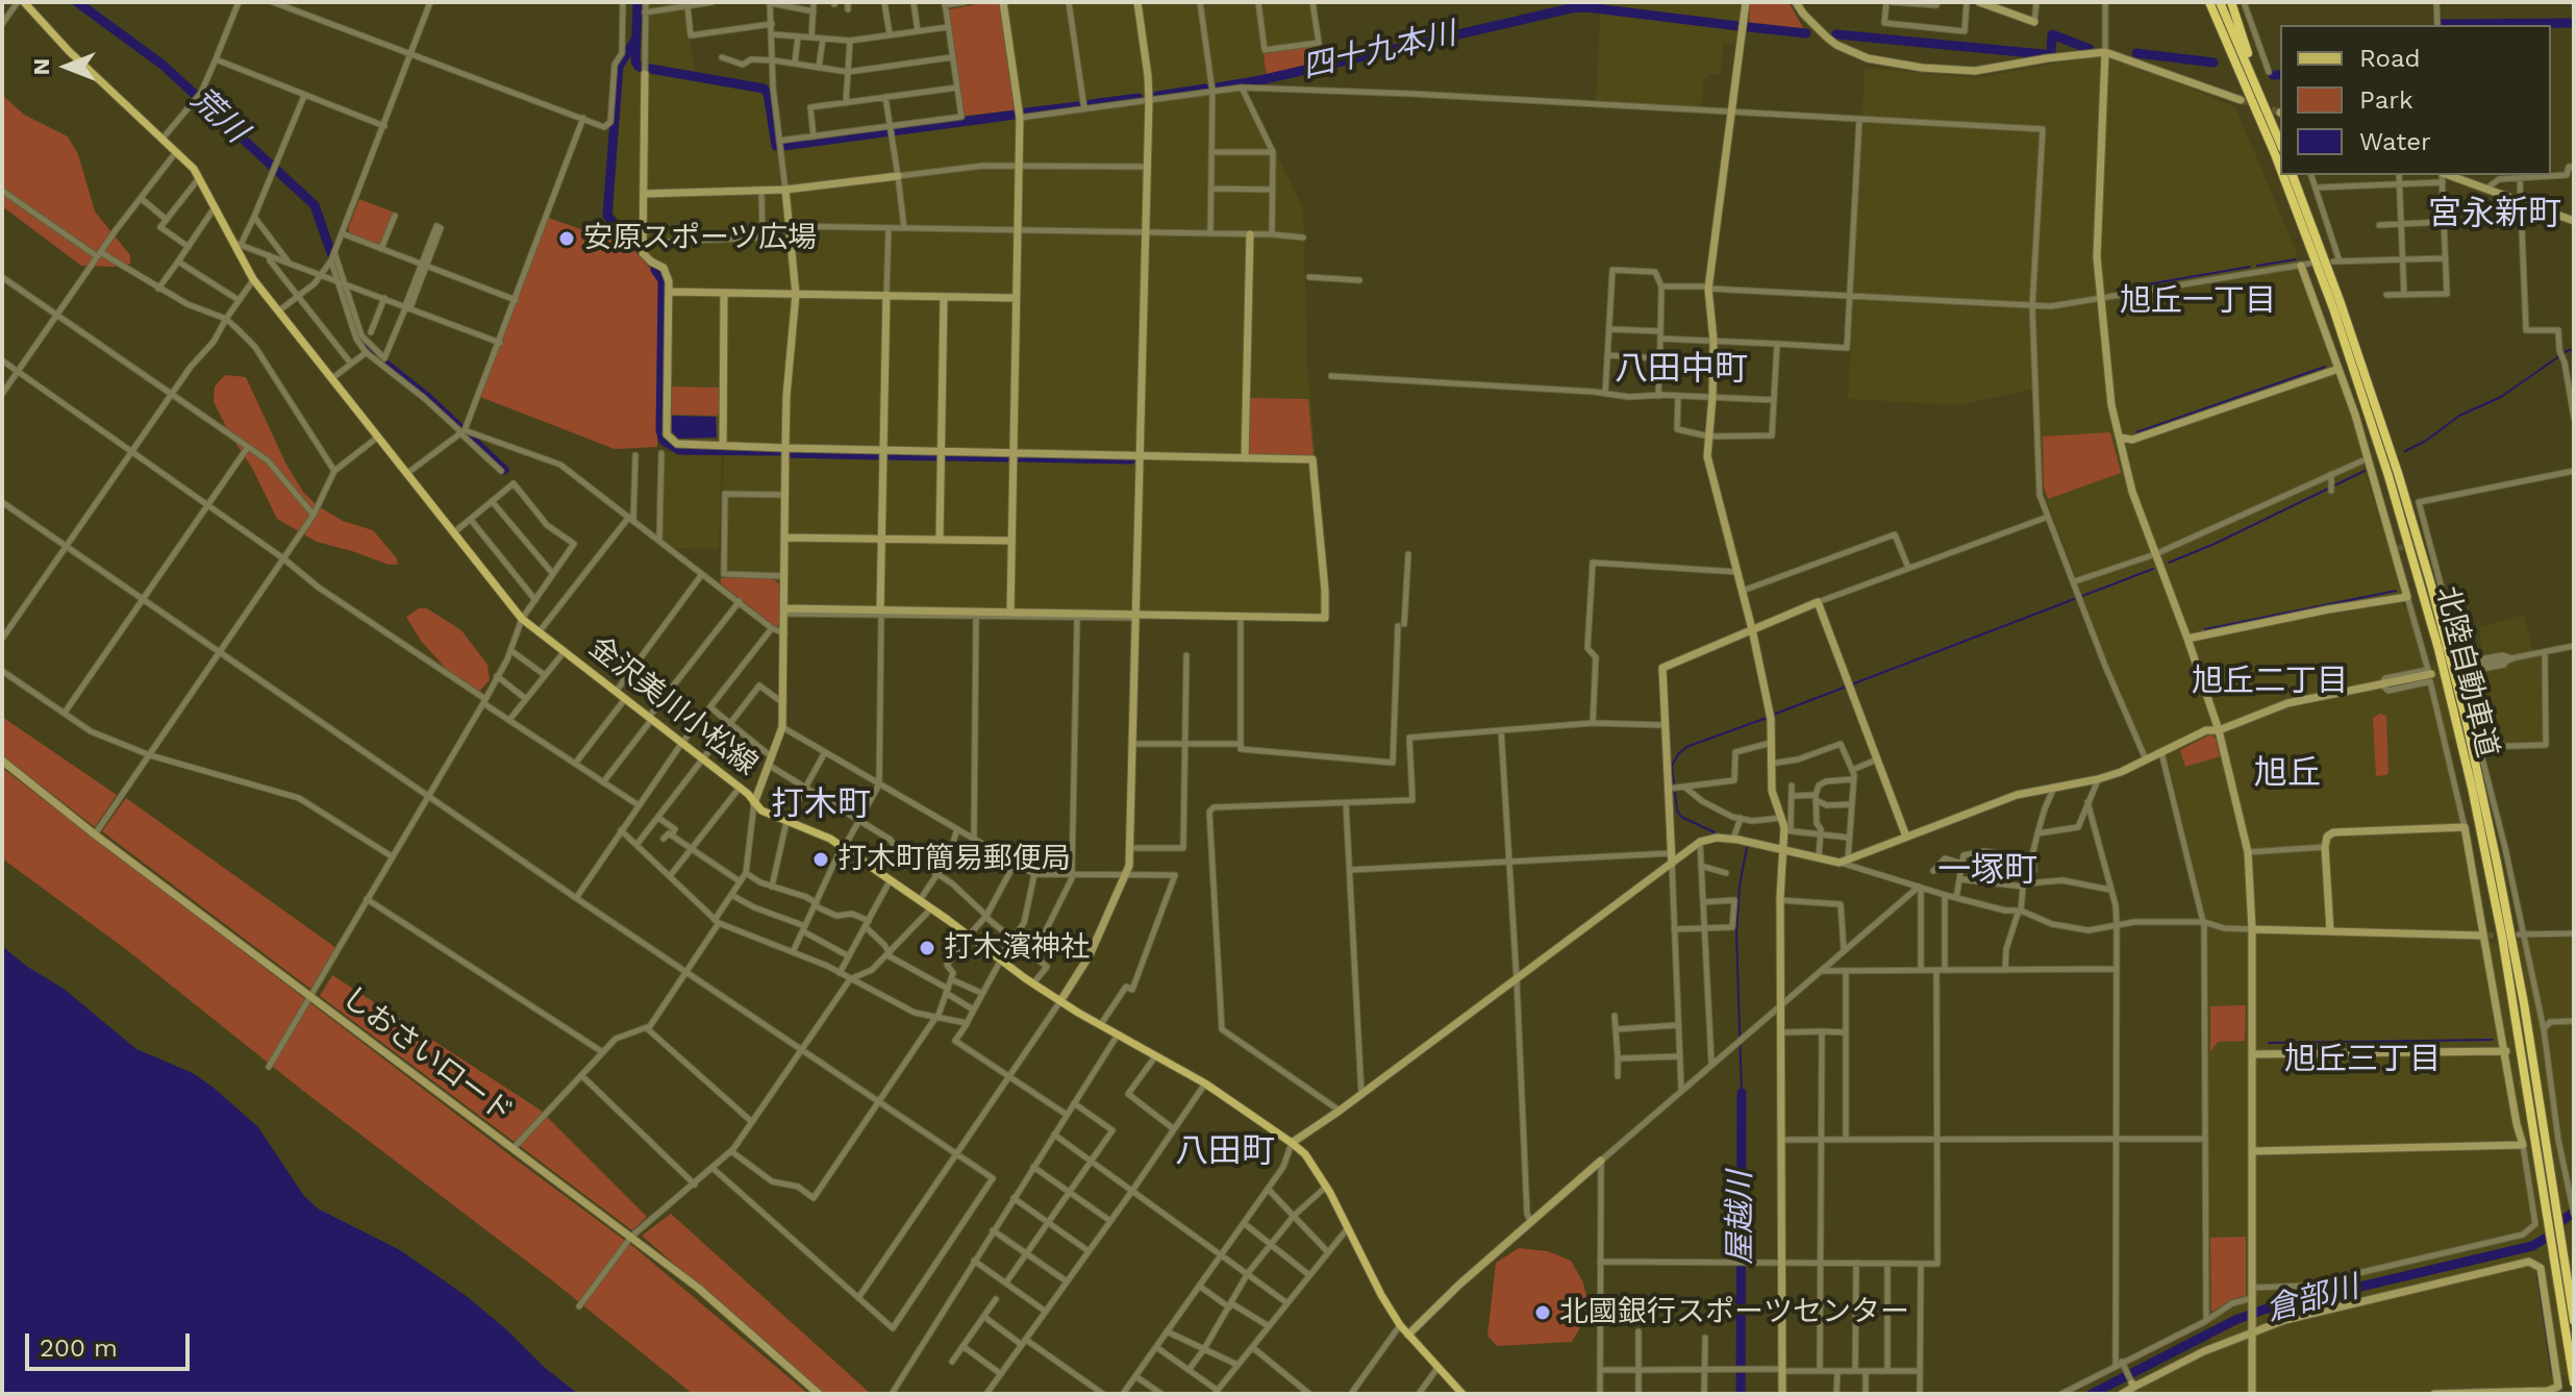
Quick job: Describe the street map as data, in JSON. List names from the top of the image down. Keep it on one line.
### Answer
{"streets":{"highway":["北陸自動車道"],"main road":["金沢美川小松線"],"street":["しおさいロード"]},"districts":["宮永新町","旭丘一丁目","八田中町","旭丘二丁目","旭丘","打木町","一塚町","旭丘三丁目","八田町"],"water":["四十九本川","荒川","屋越川","倉部川"],"places":["安原スポーツ広場","打木町簡易郵便局","打木濱神社","北國銀行スポーツセンター"],"legend":["Road","Park","Water"],"scale_bar":"200 m","north":"left"}
